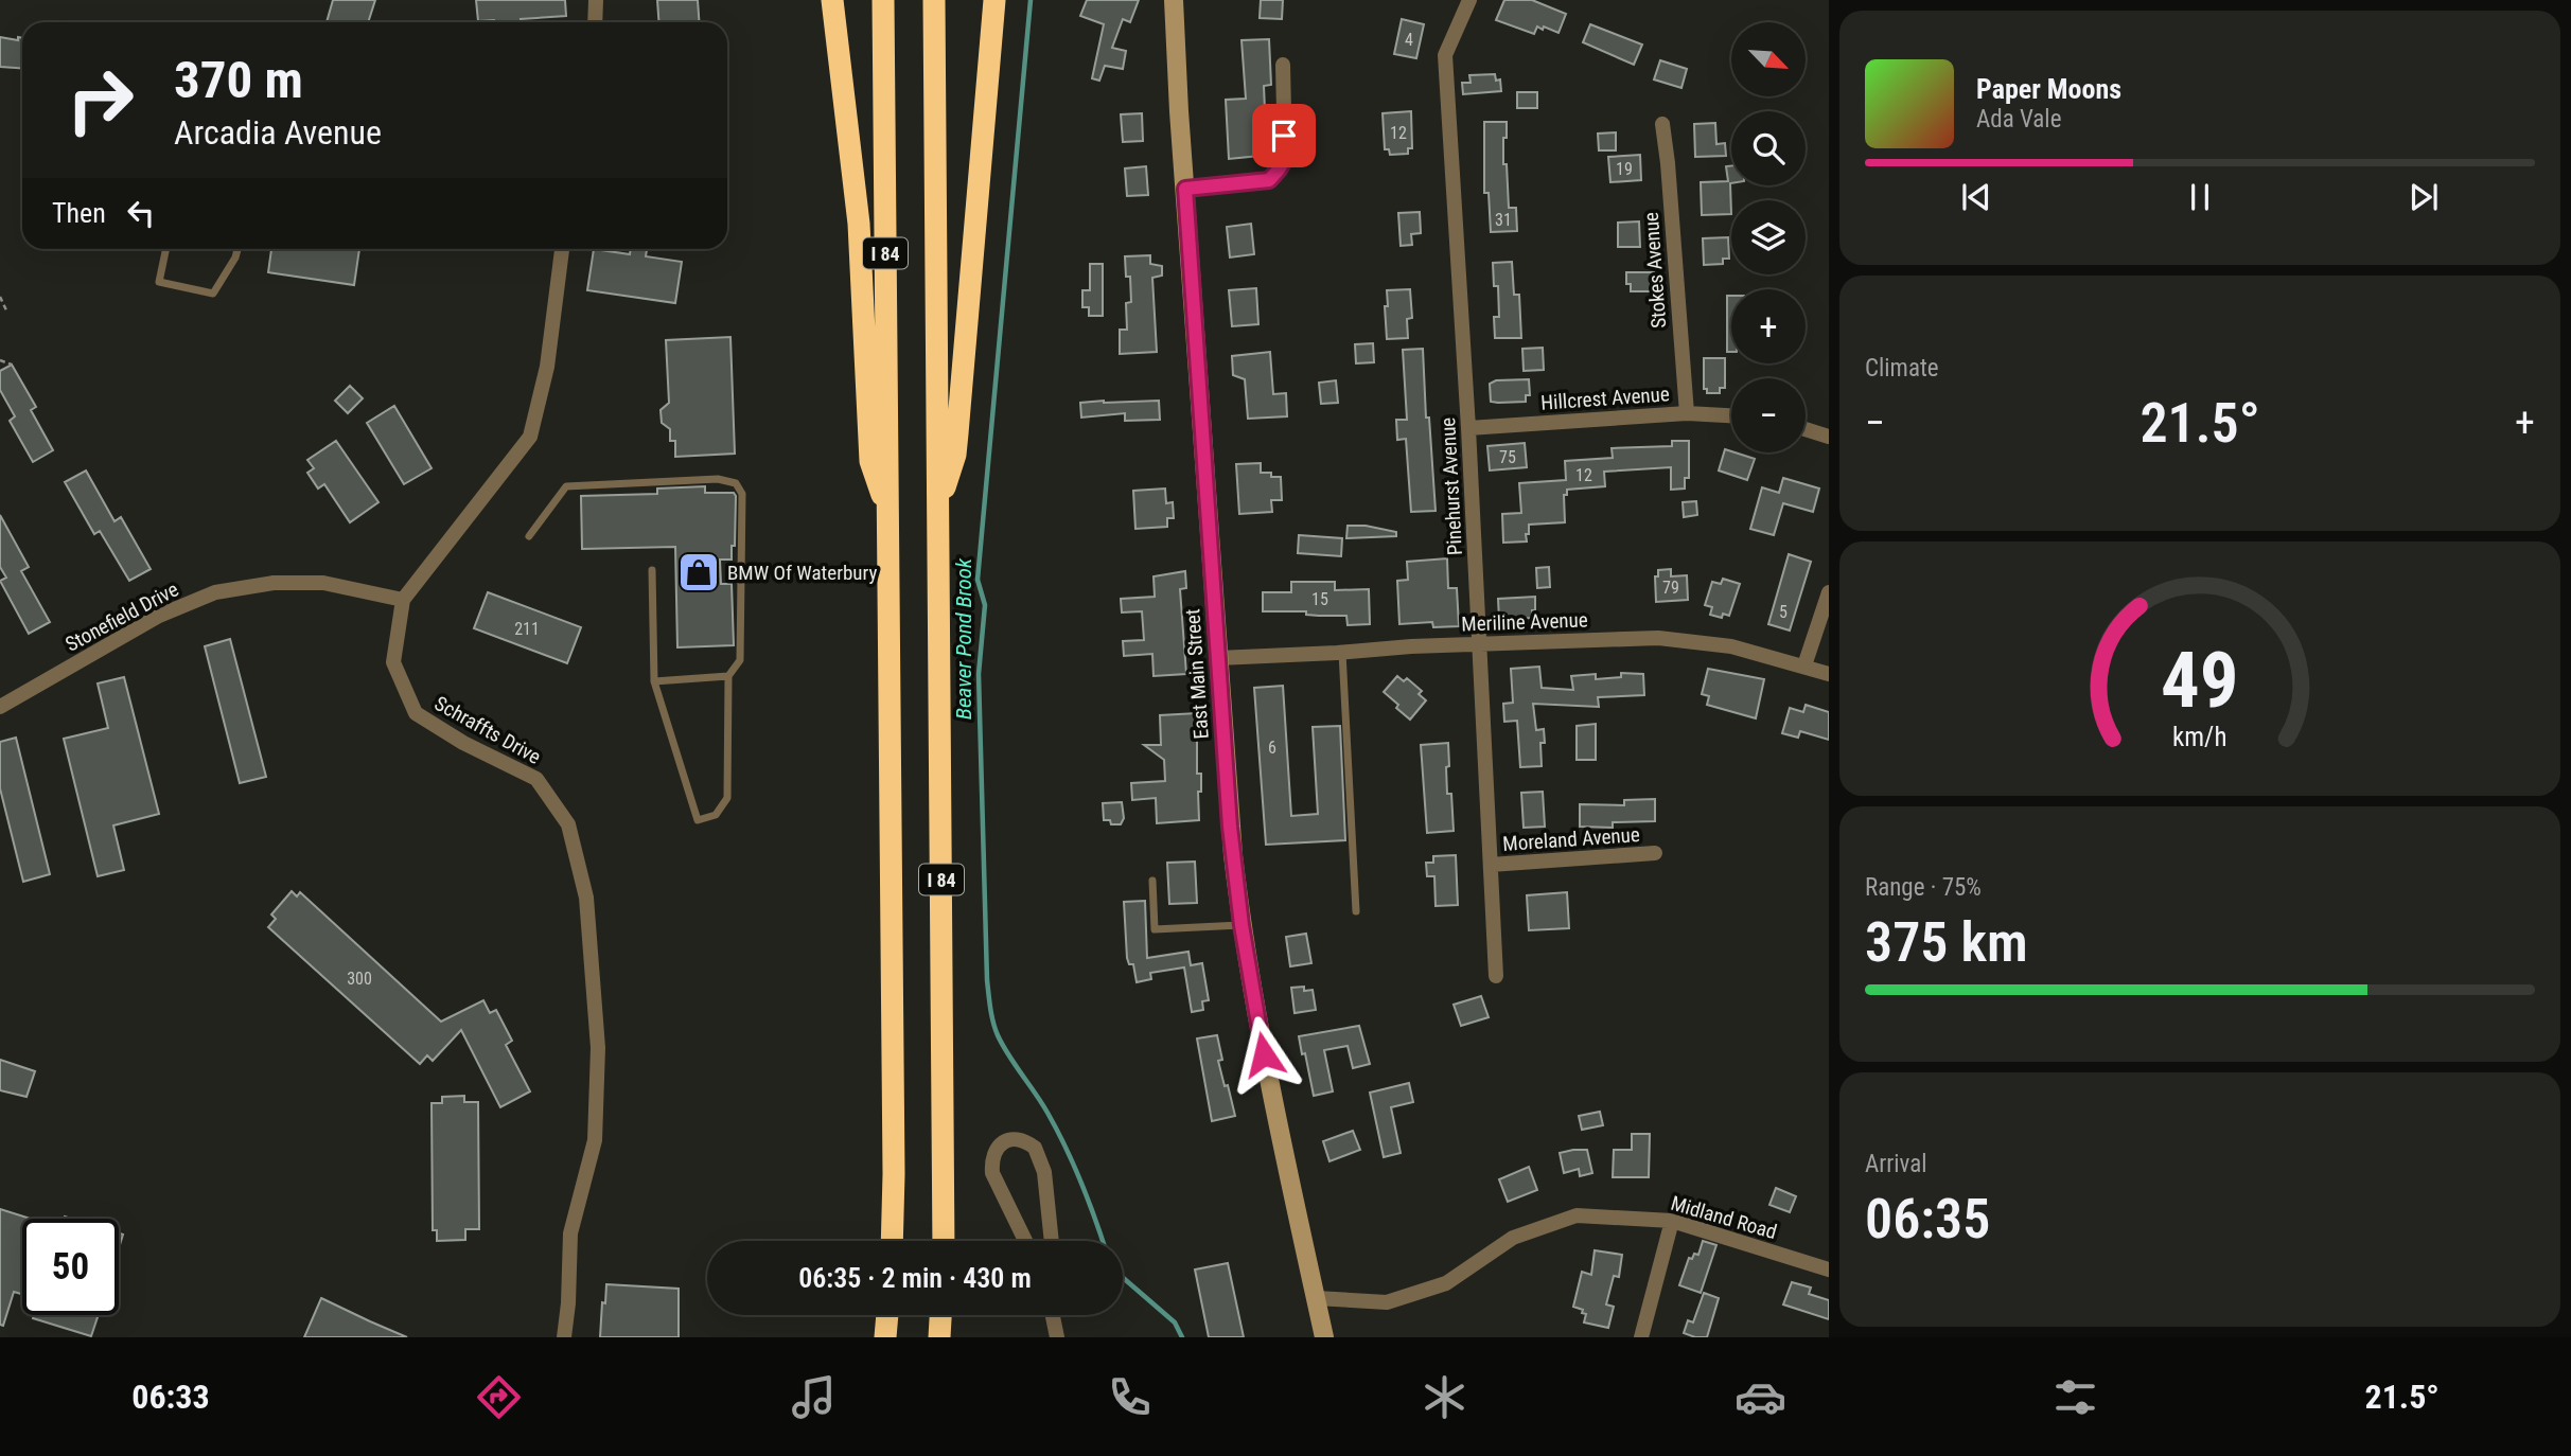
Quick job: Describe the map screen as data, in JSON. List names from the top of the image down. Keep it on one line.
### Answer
{"streets":{"highway":["I 84"],"main road":["East Main Street"],"street":["Stokes Avenue","Hillcrest Avenue","Pinehurst Avenue","Stonefield Drive","Meriline Avenue","Schraffts Drive","Moreland Avenue","Midland Road"]},"crossings":[["Stokes Avenue","Hillcrest Avenue"],["Hillcrest Avenue","Pinehurst Avenue"],["Pinehurst Avenue","Meriline Avenue"],["Pinehurst Avenue","Moreland Avenue"],["Stonefield Drive","Schraffts Drive"],["Meriline Avenue","East Main Street"],["East Main Street","Midland Road"]],"water":["Beaver Pond Brook"],"places":{"shop":["BMW Of Waterbury"]},"house_numbers":["4","12","19","31","75","12","79","15","5","211","6","300"],"north":"bottom right","page":{"map_buttons":["+","−"],"turn":["370 m","Arcadia Avenue"],"song":["Paper Moons","Ada Vale"],"then":"Then","tile":["Climate",["Range · 75%","375 km"],["Arrival","06:35"]],"heat":["−","21.5°","+"],"limit":"50","trip":"06:35 · 2 min · 430 m","tabs":["06:33","21.5°"],"gauge":["49","km/h"]}}
